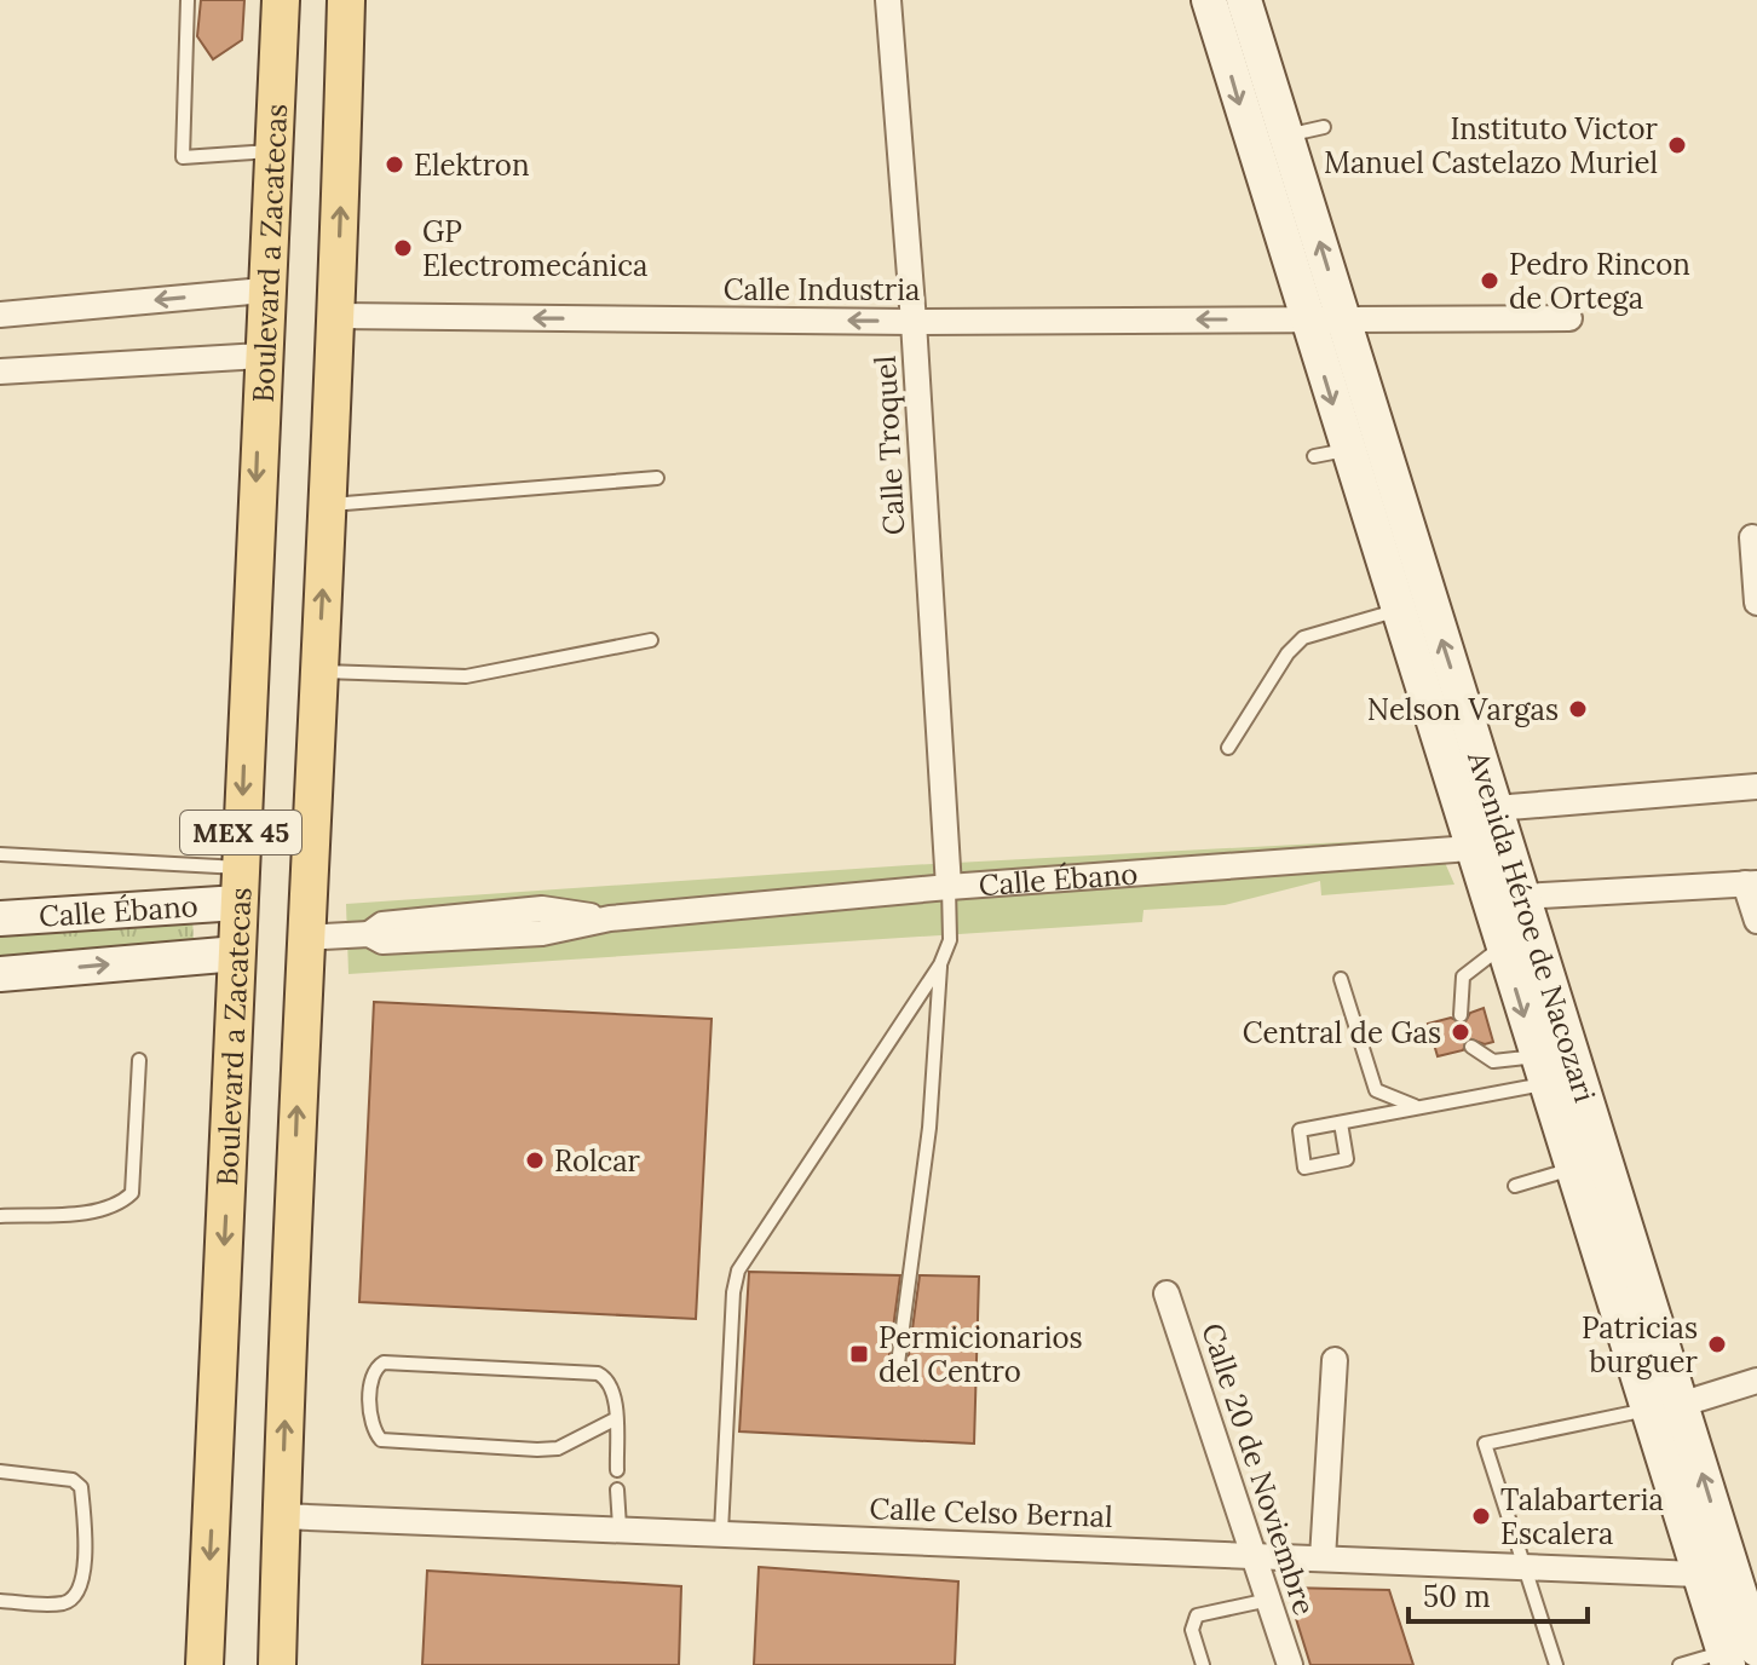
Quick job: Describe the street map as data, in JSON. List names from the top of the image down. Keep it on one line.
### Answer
{"streets":{"main road":["Boulevard a Zacatecas","MEX 45","Calle Ébano","Avenida Héroe de Nacozari"],"street":["Calle Industria","Calle Troquel","Calle 20 de Noviembre","Calle Celso Bernal"]},"crossings":[["Boulevard a Zacatecas","Calle Ébano"],["Calle Industria","Calle Troquel"],["Calle Industria","MEX 45"],["Calle Industria","Avenida Héroe de Nacozari"],["Calle Troquel","Calle Ébano"],["MEX 45","Calle Ébano"],["MEX 45","Calle Celso Bernal"],["Calle Ébano","Avenida Héroe de Nacozari"],["Avenida Héroe de Nacozari","Calle Celso Bernal"],["Calle 20 de Noviembre","Calle Celso Bernal"]],"one_way":["Calle Industria"],"places":{"other":["Instituto Victor Manuel Castelazo Muriel","Elektron","GP Electromecánica","Pedro Rincon de Ortega","Nelson Vargas","Central de Gas","Rolcar","Patricias burguer","Talabarteria Escalera"],"transit":["Permicionarios del Centro"]},"scale_bar":"50 m"}
